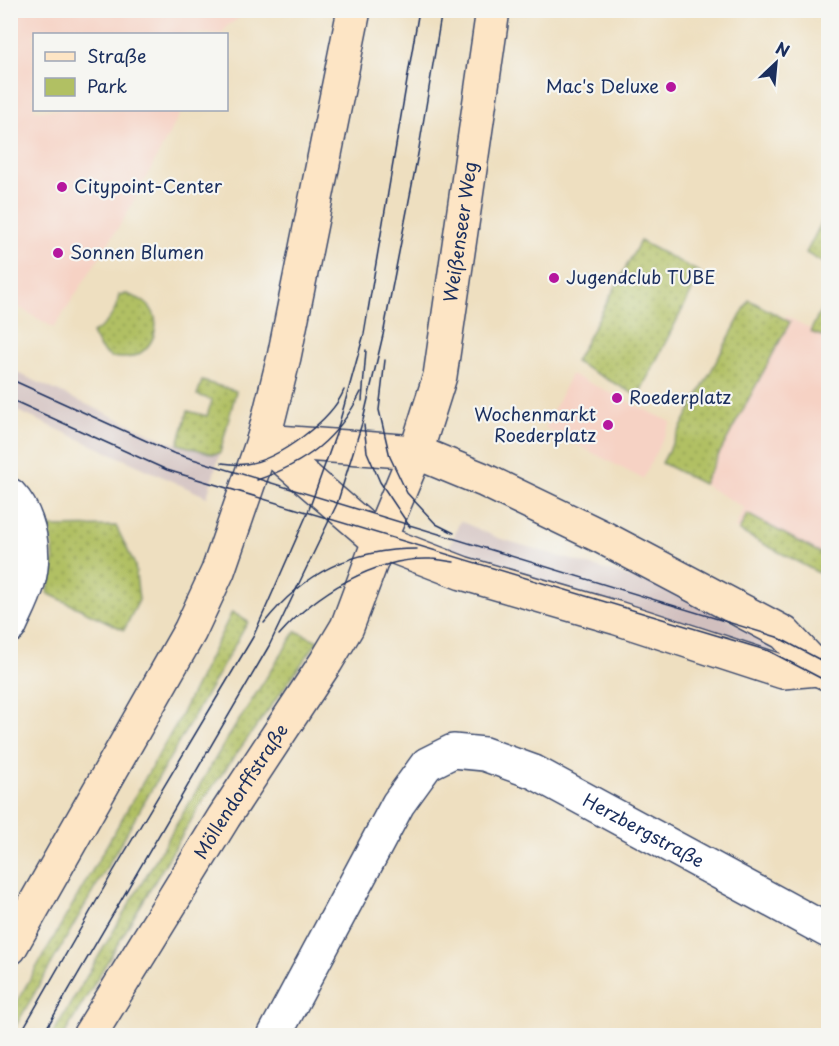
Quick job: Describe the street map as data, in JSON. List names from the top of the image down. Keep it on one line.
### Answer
{"streets":{"main road":["Weißenseer Weg","Möllendorffstraße"],"street":["Herzbergstraße"]},"places":["Mac's Deluxe","Citypoint-Center","Sonnen Blumen","Jugendclub TUBE","Roederplatz","Wochenmarkt Roederplatz"],"legend":["Straße","Park"],"north":"top right"}
